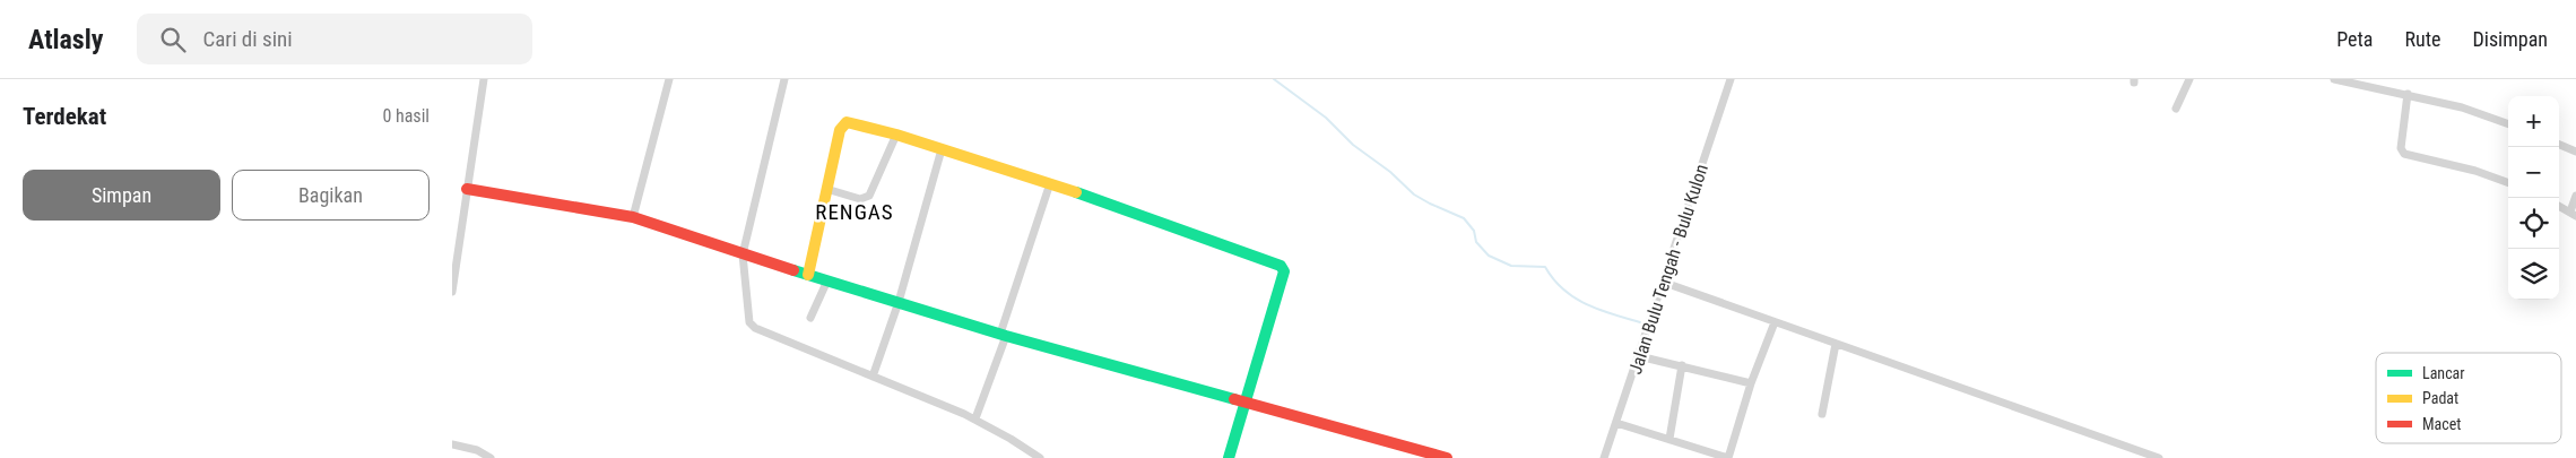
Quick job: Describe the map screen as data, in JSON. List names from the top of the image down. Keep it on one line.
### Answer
{"streets":{"street":["Jalan Bulu Tengah - Bulu Kulon"]},"districts":["RENGAS"],"legend":["Lancar","Padat","Macet"],"page":{"header":"Atlasly","search":"Cari di sini","nav":["Peta","Rute","Disimpan"],"heading":["Terdekat","0 hasil"],"map_buttons":["+","−"],"buttons":["Simpan","Bagikan"]}}
